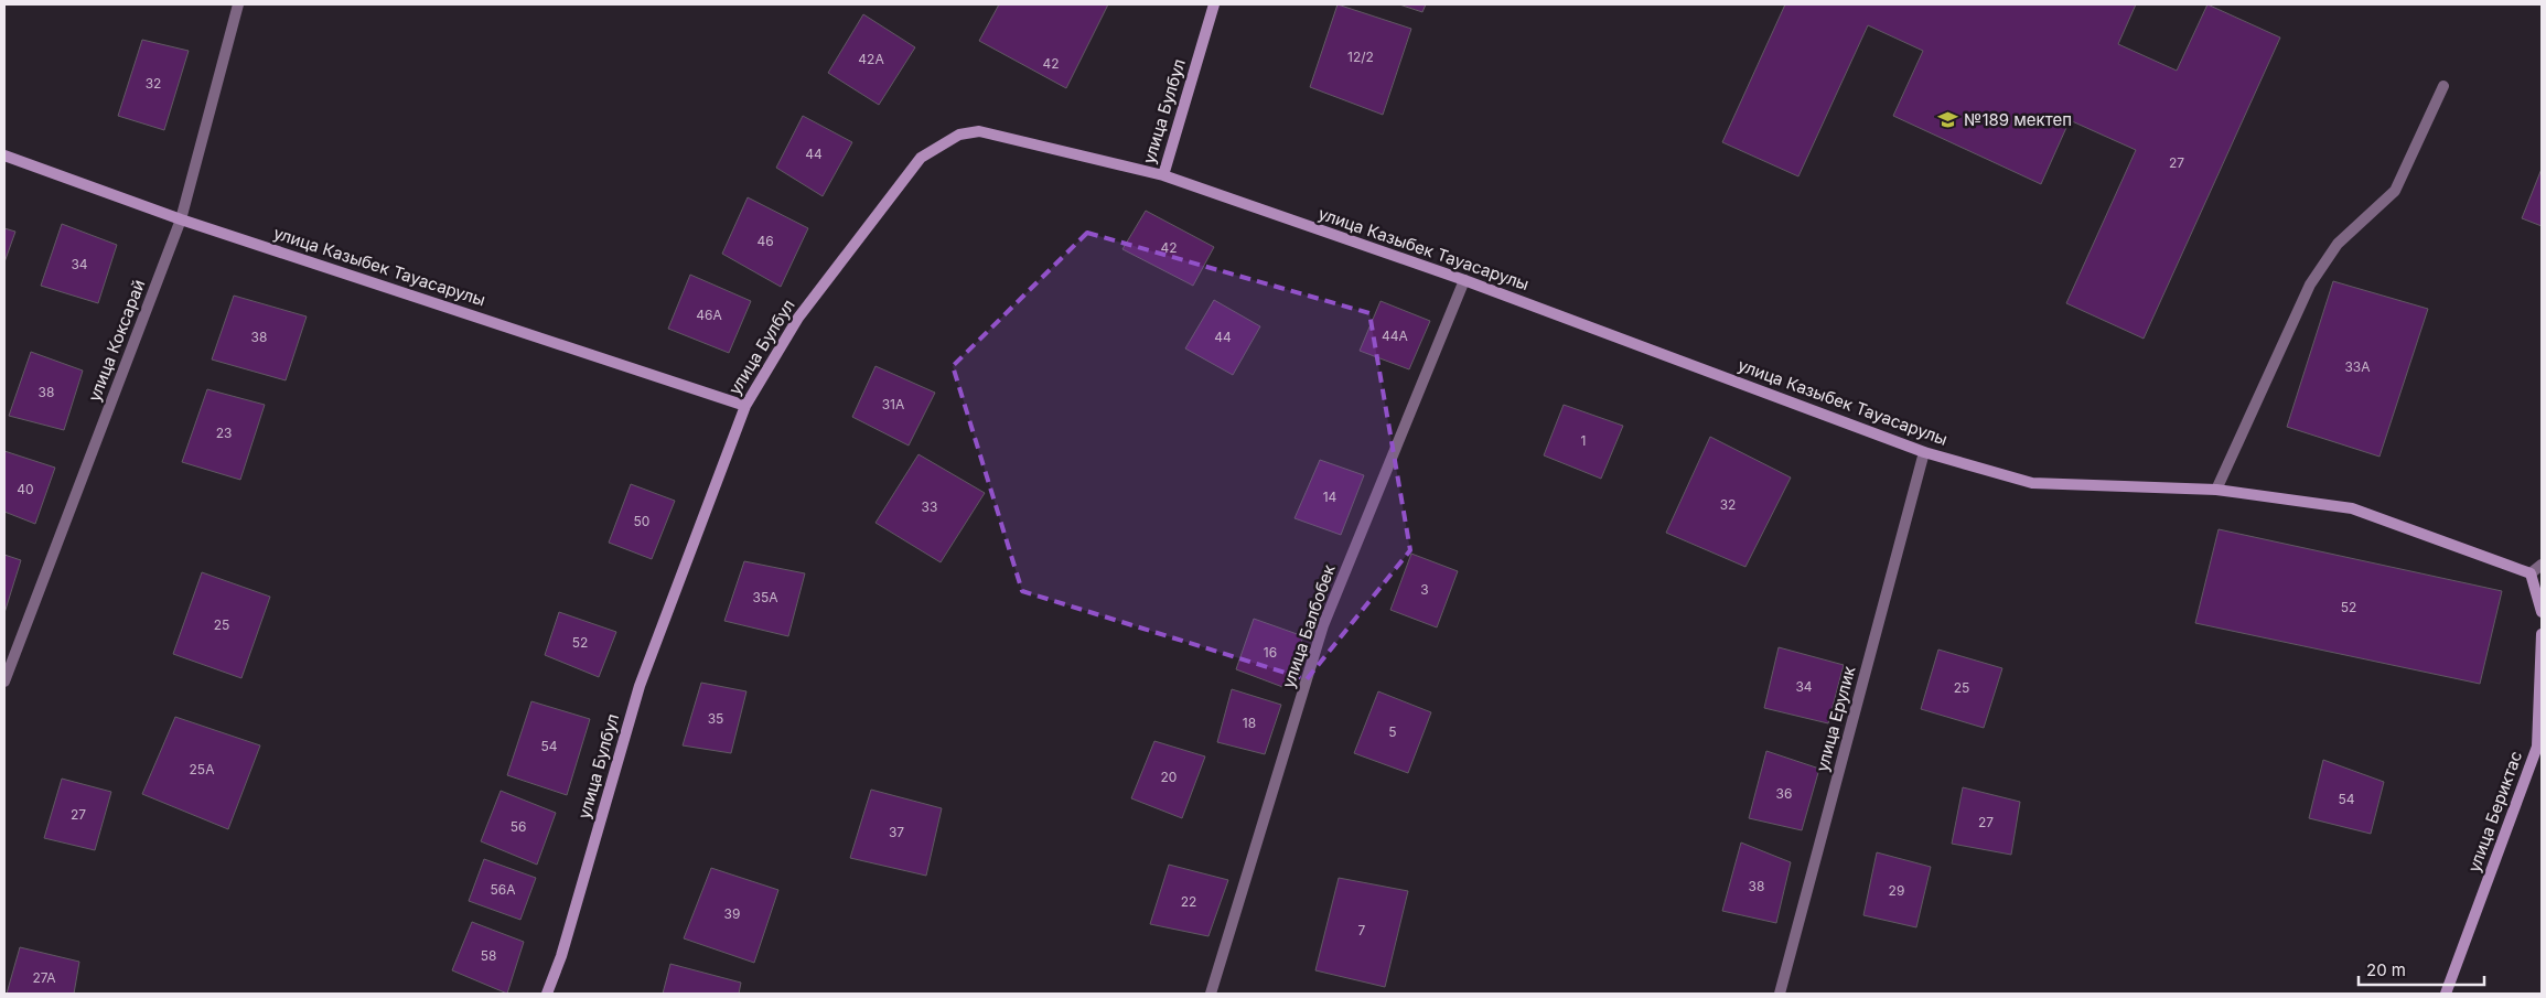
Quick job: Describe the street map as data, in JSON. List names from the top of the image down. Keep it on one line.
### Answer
{"streets":{"street":["улица Булбул","улица Казыбек Тауасарулы","улица Коксарай","улица Балбобек","улица Ерулик","улица Бериктас"]},"crossings":[["улица Булбул","улица Казыбек Тауасарулы"],["улица Казыбек Тауасарулы","улица Коксарай"],["улица Казыбек Тауасарулы","улица Балбобек"],["улица Казыбек Тауасарулы","улица Ерулик"]],"places":{"school or university":["№189 мектеп"]},"house_numbers":["12/2","42А","42","32","44","27","46","42","34","46А","44А","38","44","33А","38","31А","23","1","40","14","32","33","50","3","35А","52","25","52","16","34","25","35","18","5","54","25А","20","36","54","27","27","56","37","38","56А","29","22","39","7","58","27А"],"scale_bar":"20 m"}
